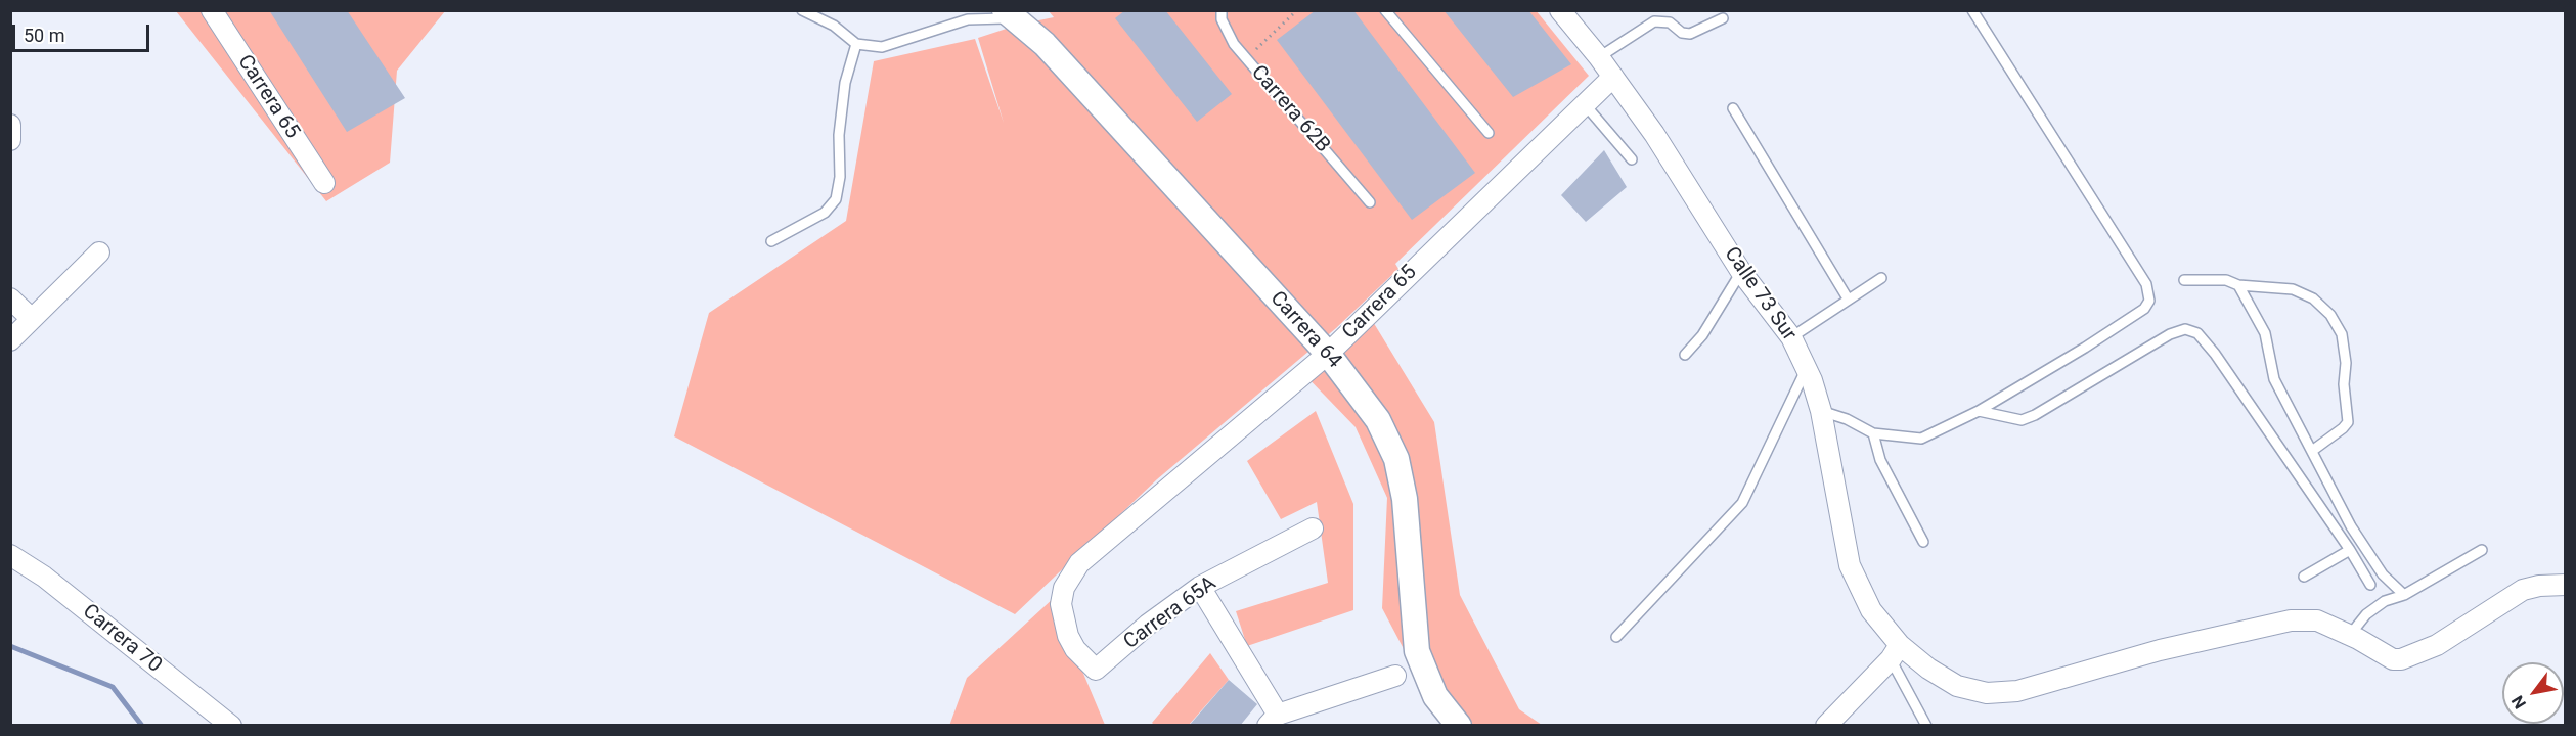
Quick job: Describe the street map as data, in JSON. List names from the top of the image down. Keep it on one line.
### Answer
{"streets":{"street":["Carrera 65","Calle 73 Sur","Carrera 64","Carrera 65A","Carrera 70"],"lane":["Carrera 62B"]},"crossings":[["Carrera 65","Calle 73 Sur"],["Carrera 65","Carrera 64"],["Carrera 65","Carrera 65A"]],"scale_bar":"50 m","north":"bottom left"}
